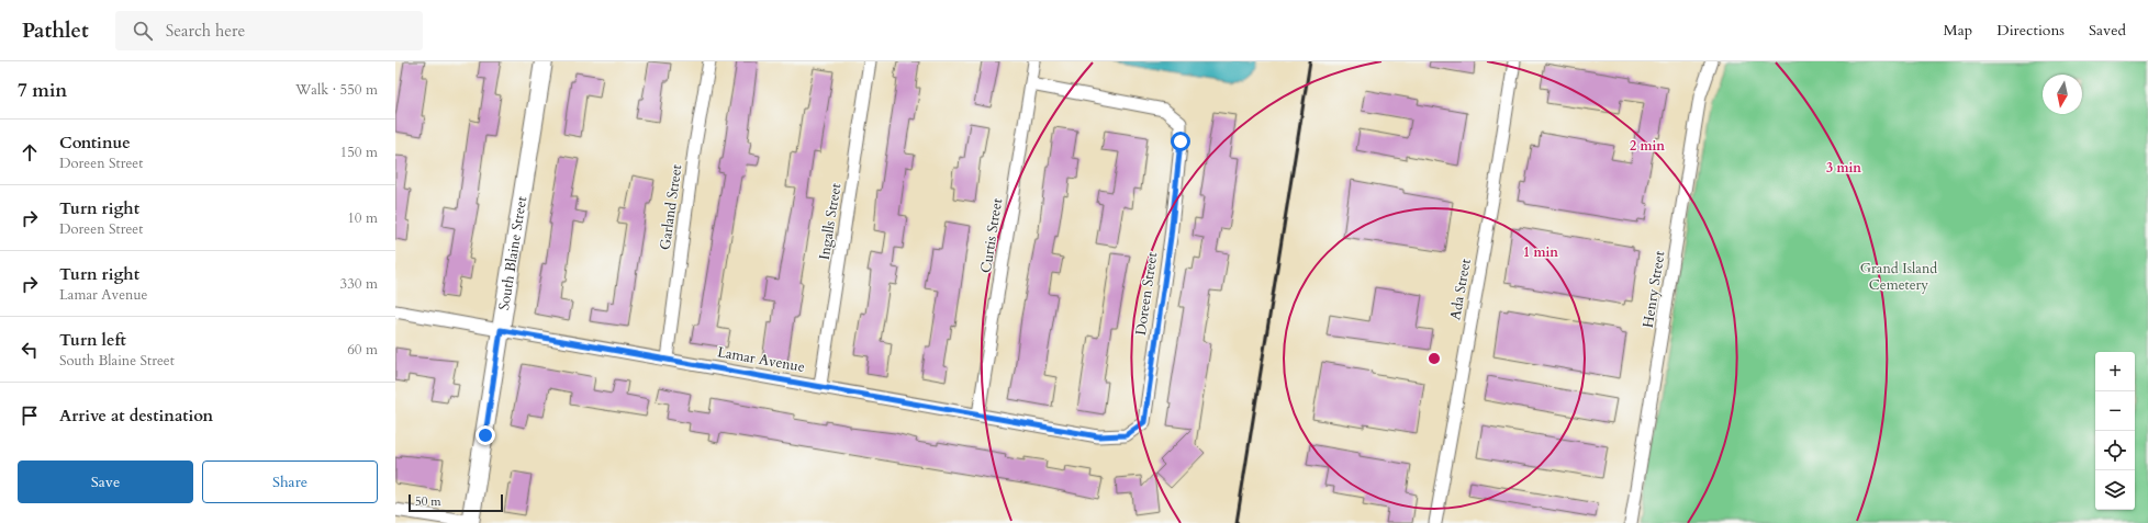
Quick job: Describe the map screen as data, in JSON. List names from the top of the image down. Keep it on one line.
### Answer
{"streets":{"street":["Garland Street","Ingalls Street","Curtis Street","South Blaine Street","Ada Street","Henry Street","Doreen Street","Lamar Avenue"]},"crossings":[["Garland Street","Lamar Avenue"],["Ingalls Street","Lamar Avenue"],["Curtis Street","Doreen Street"],["Curtis Street","Lamar Avenue"],["South Blaine Street","Lamar Avenue"],["Doreen Street","Lamar Avenue"]],"parks":["Grand Island Cemetery"],"scale_bar":"50 m","north":"bottom","page":{"header":"Pathlet","search":"Search here","nav":["Map","Directions","Saved"],"heading":["7 min","Walk · 550 m"],"list":[["Continue","Doreen Street","150 m"],["Turn right","Doreen Street","10 m"],["Turn right","Lamar Avenue","330 m"],["Turn left","South Blaine Street","60 m"],"Arrive at destination"],"map_buttons":["+","−"],"buttons":["Save","Share"],"scale":"50 m"},"rings":["2 min","3 min","1 min"]}
